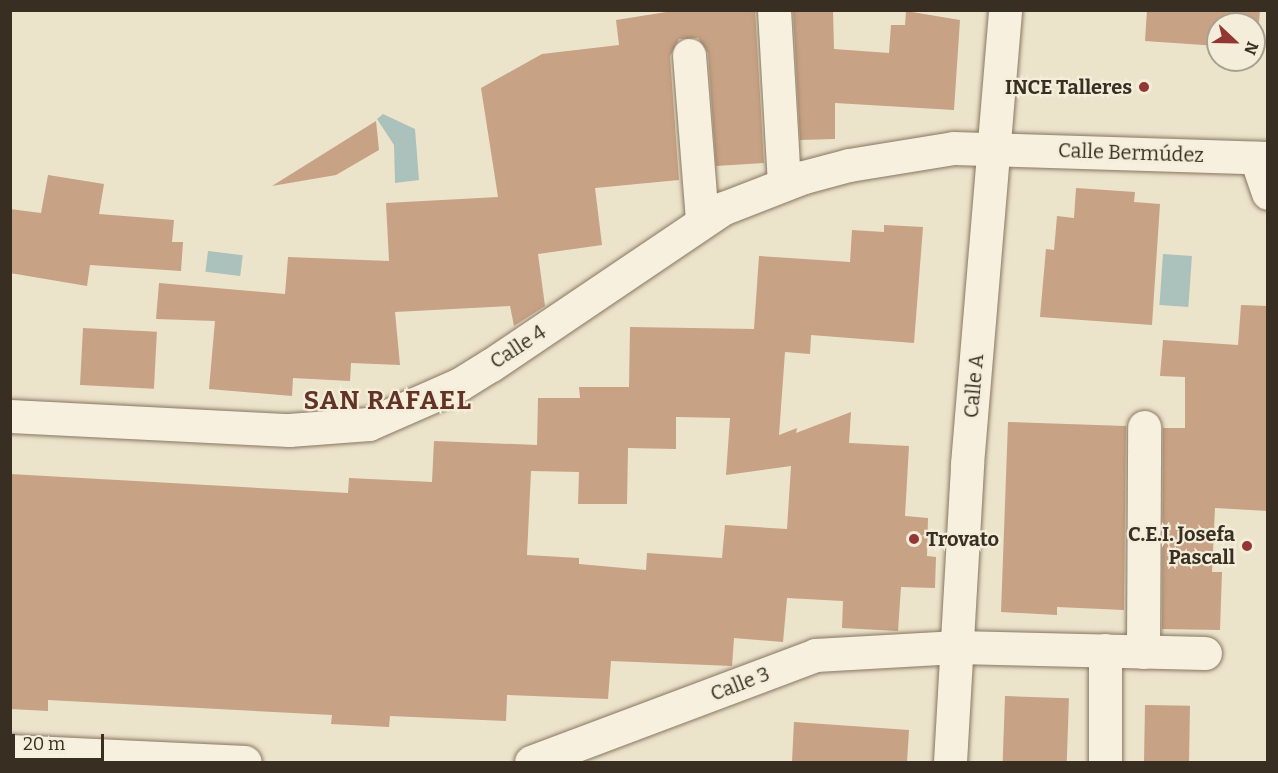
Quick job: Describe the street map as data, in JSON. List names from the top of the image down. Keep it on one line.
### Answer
{"streets":{"street":["Calle Bermúdez","Calle 4","Calle A","Calle 3"]},"crossings":[["Calle Bermúdez","Calle 4"],["Calle Bermúdez","Calle A"],["Calle 4","Calle A"],["Calle A","Calle 3"]],"districts":["SAN RAFAEL"],"places":["INCE Talleres","Trovato","C.E.I. Josefa Pascall"],"scale_bar":"20 m","north":"right"}
